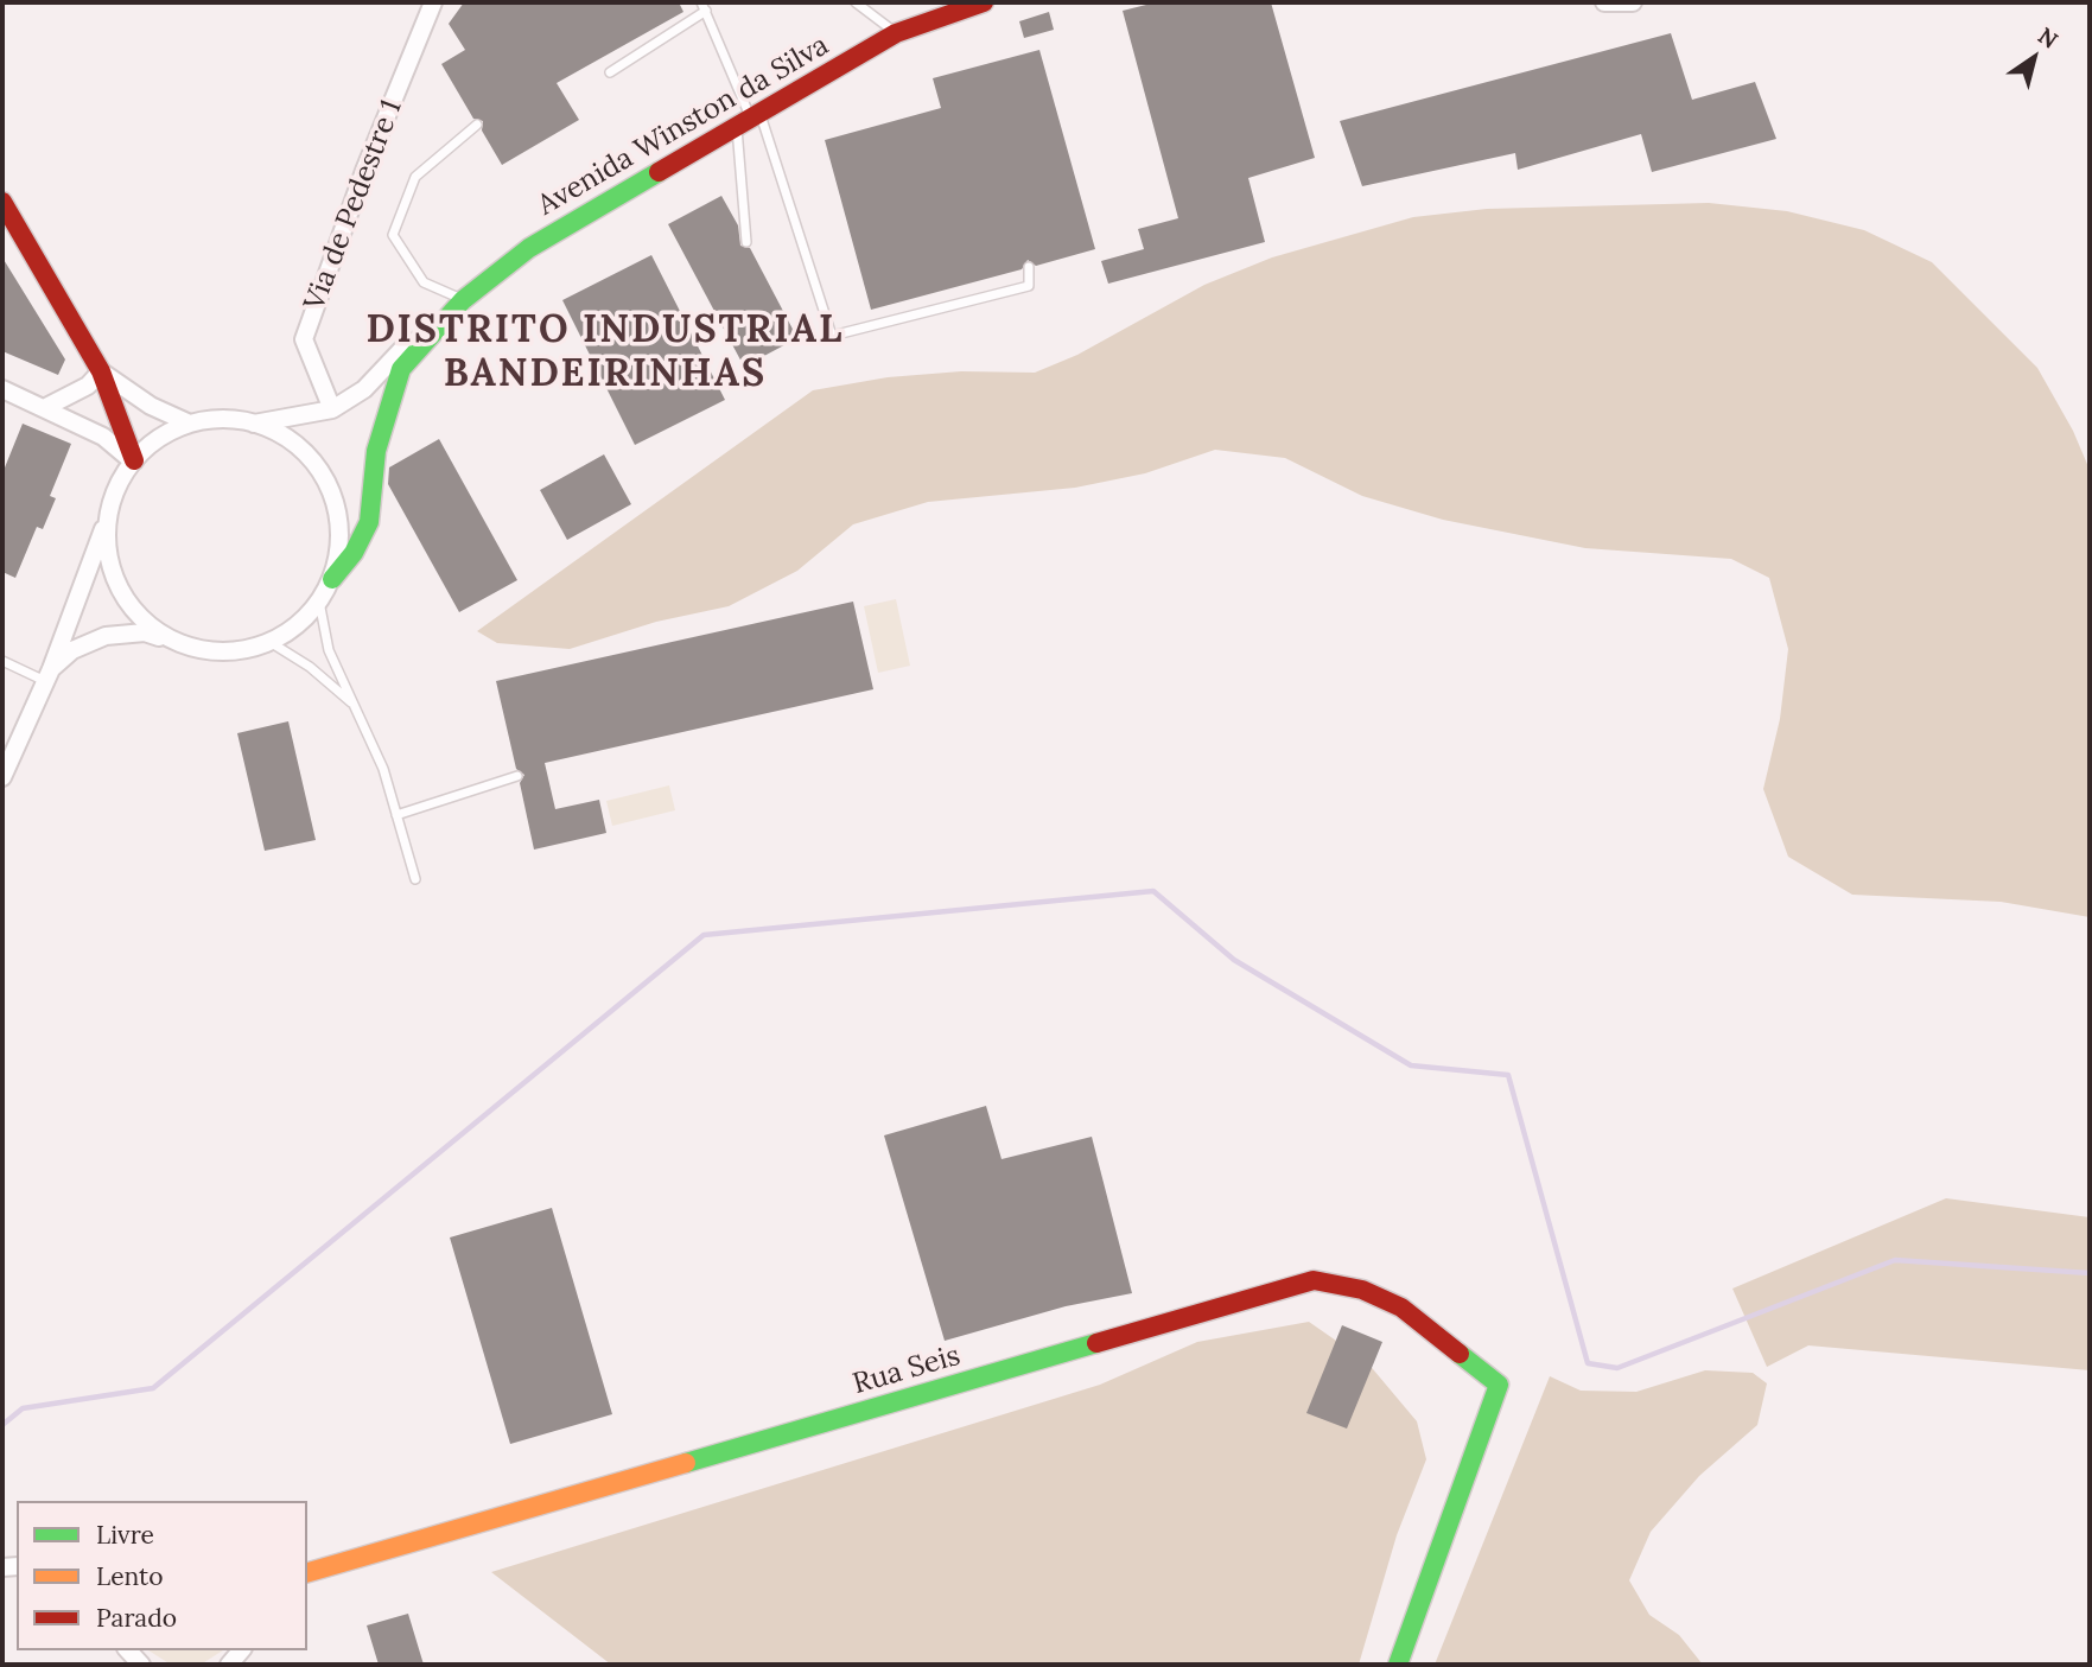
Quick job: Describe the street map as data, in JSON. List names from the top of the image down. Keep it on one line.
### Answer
{"streets":{"street":["Avenida Winston da Silva","Via de Pedestre 1","Rua Seis"]},"districts":["DISTRITO INDUSTRIAL BANDEIRINHAS"],"legend":["Livre","Lento","Parado"],"north":"top right"}
